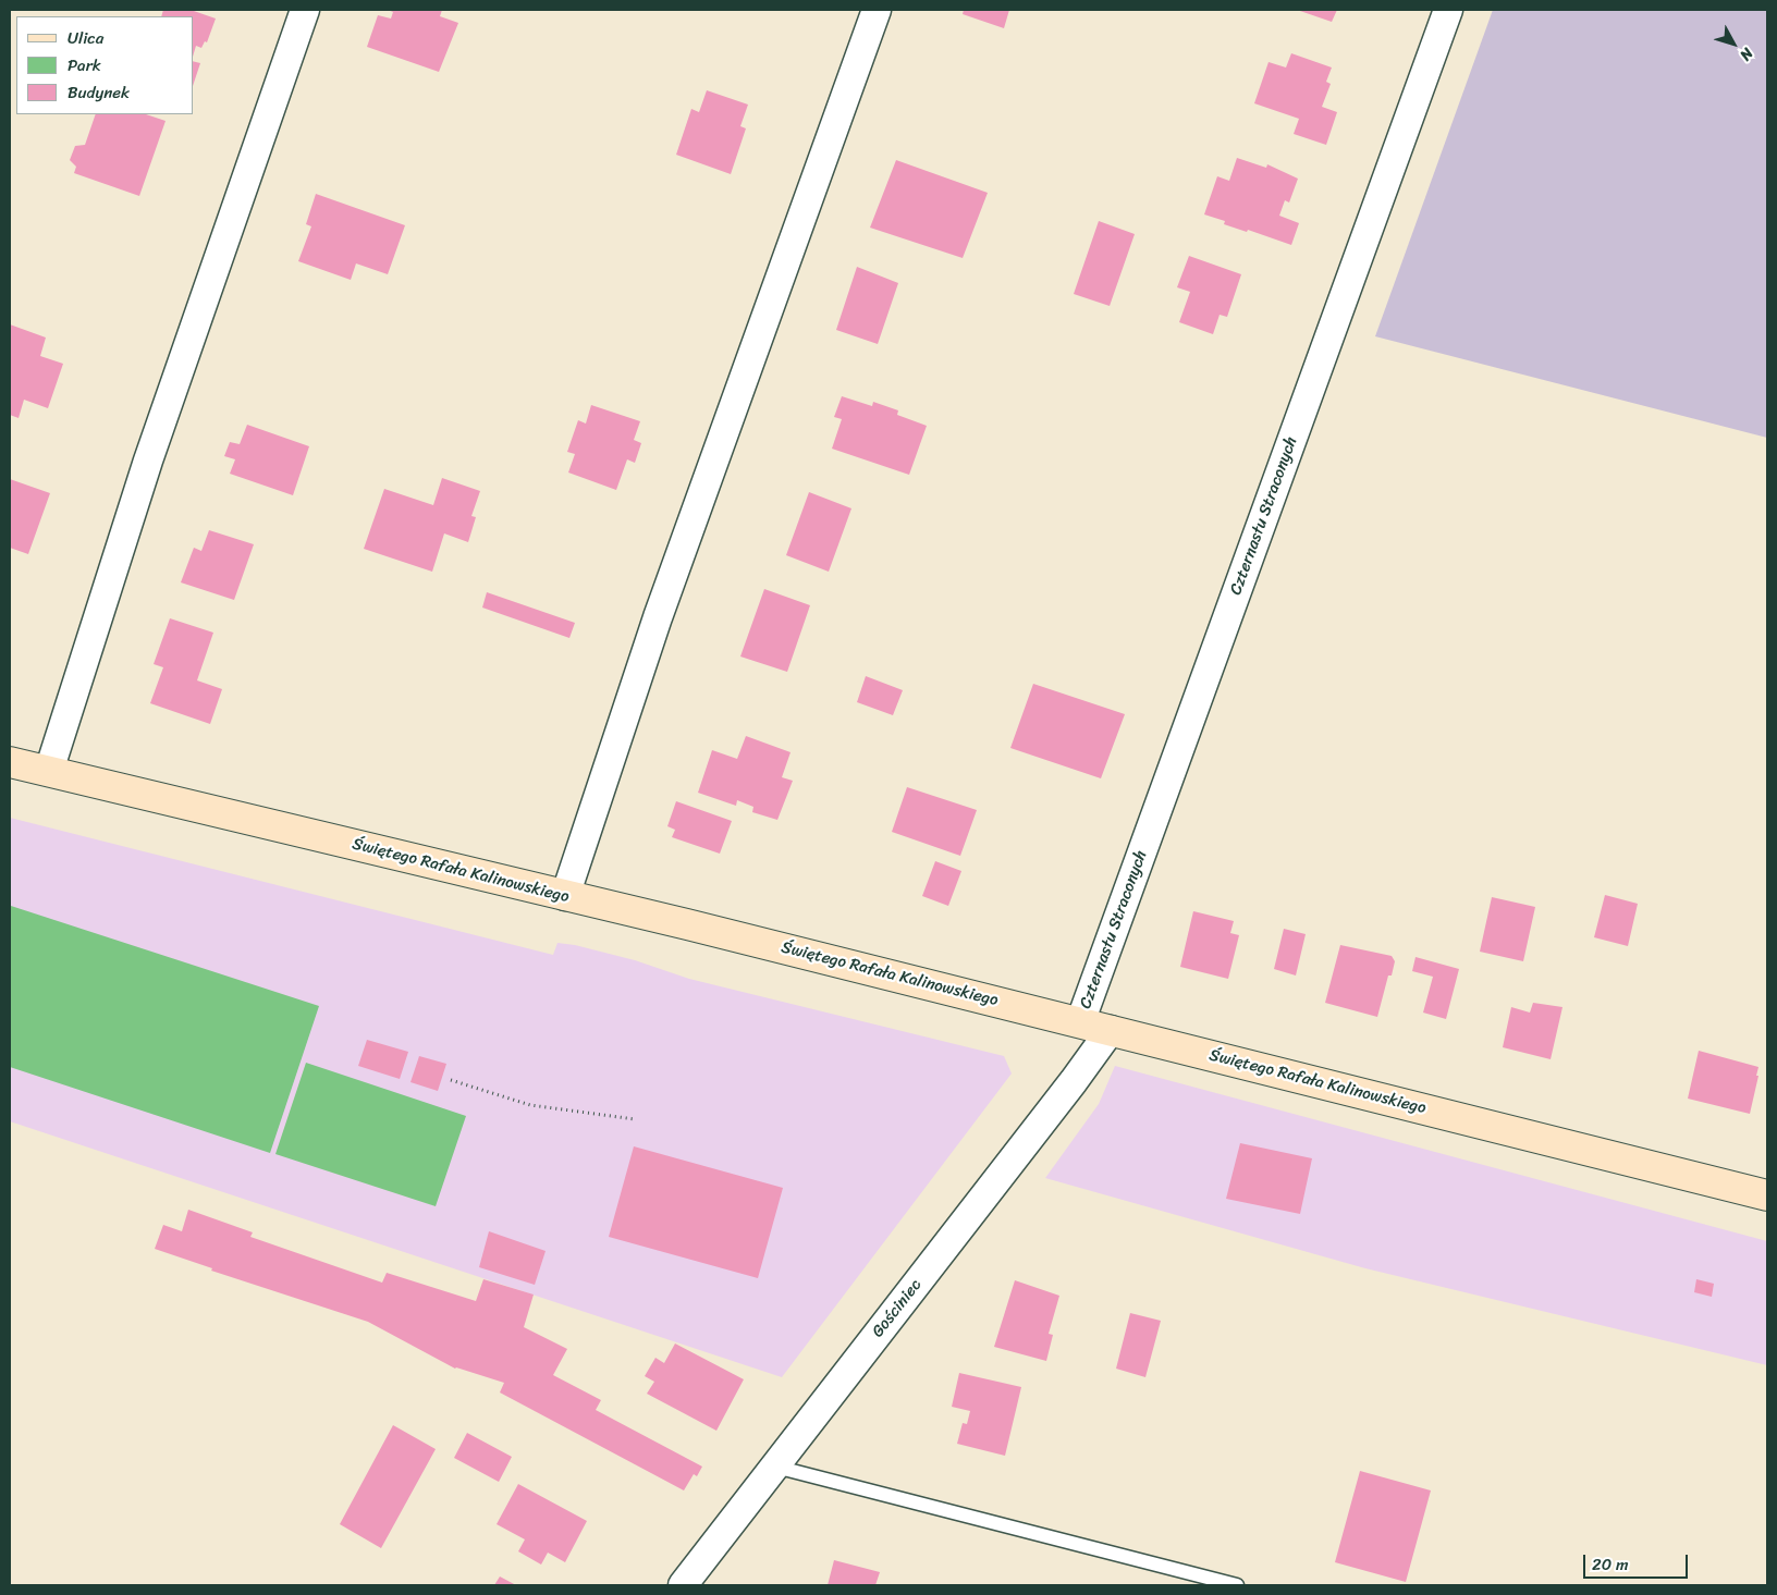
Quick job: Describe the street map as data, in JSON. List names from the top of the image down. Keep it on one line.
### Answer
{"streets":{"street":["Czternastu Straconych","Świętego Rafała Kalinowskiego","Gościniec"]},"crossings":[["Czternastu Straconych","Świętego Rafała Kalinowskiego"],["Świętego Rafała Kalinowskiego","Gościniec"]],"legend":["Ulica","Park","Budynek"],"scale_bar":"20 m","north":"bottom right"}
